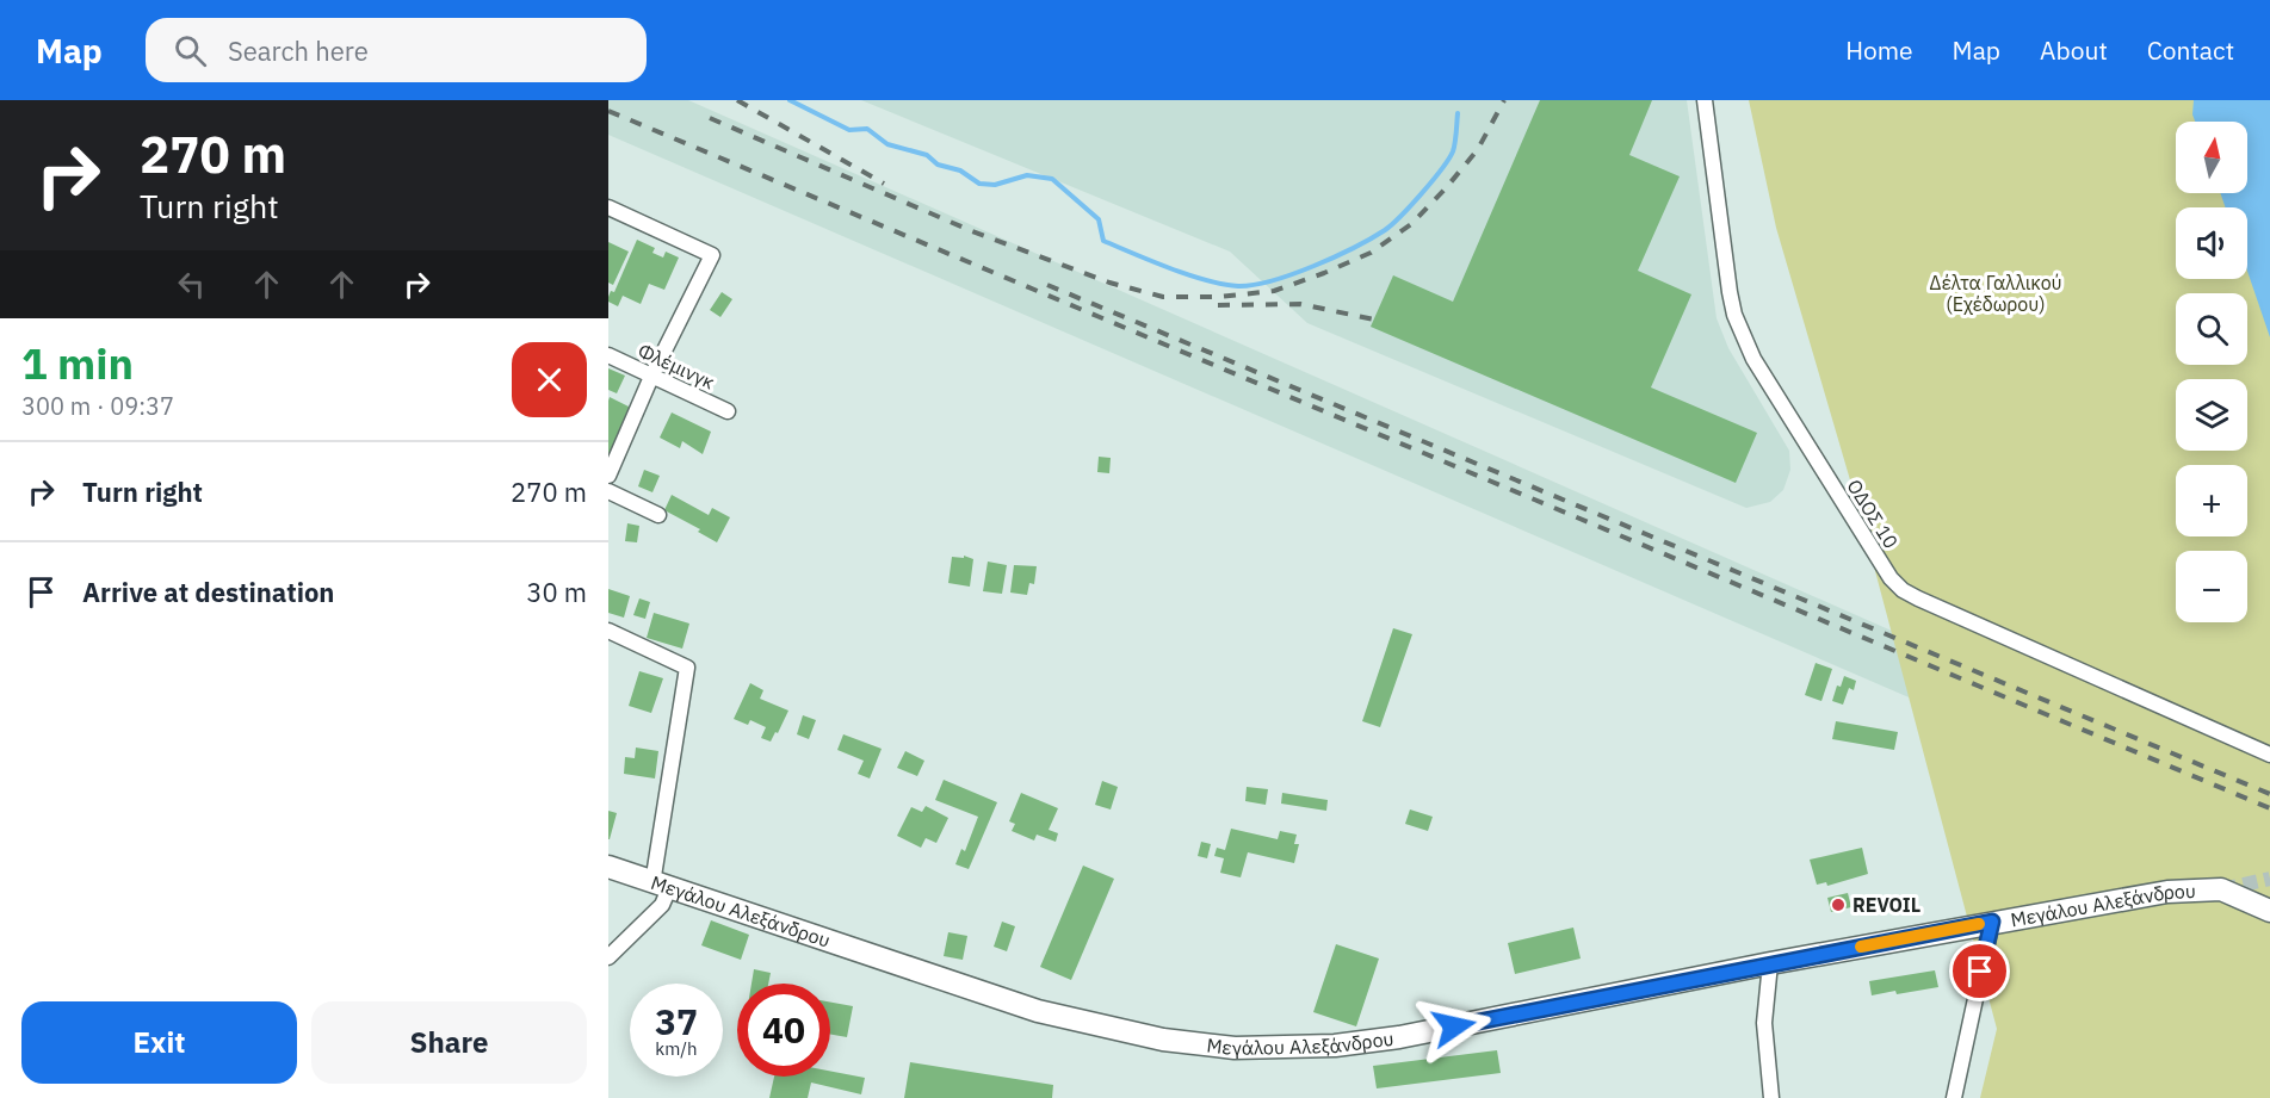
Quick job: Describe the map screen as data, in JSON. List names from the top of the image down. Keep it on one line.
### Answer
{"streets":{"street":["Φλέμινγκ","ΟΔΟΣ 10","Μεγάλου Αλεξάνδρου"]},"parks":["Δέλτα Γαλλικού (Εχέδωρου)"],"places":["REVOIL"],"north":"top","page":{"header":"Map","search":"Search here","nav":["Home","Map","About","Contact"],"turn":["270 m","Turn right"],"map_buttons":["+","−"],"heading":["1 min","300 m · 09:37"],"list":[{"name":"Turn right","value":"270 m"},{"name":"Arrive at destination","value":"30 m"}],"speed":"37 km/h","limit":"40","buttons":["Exit","Share"]}}
